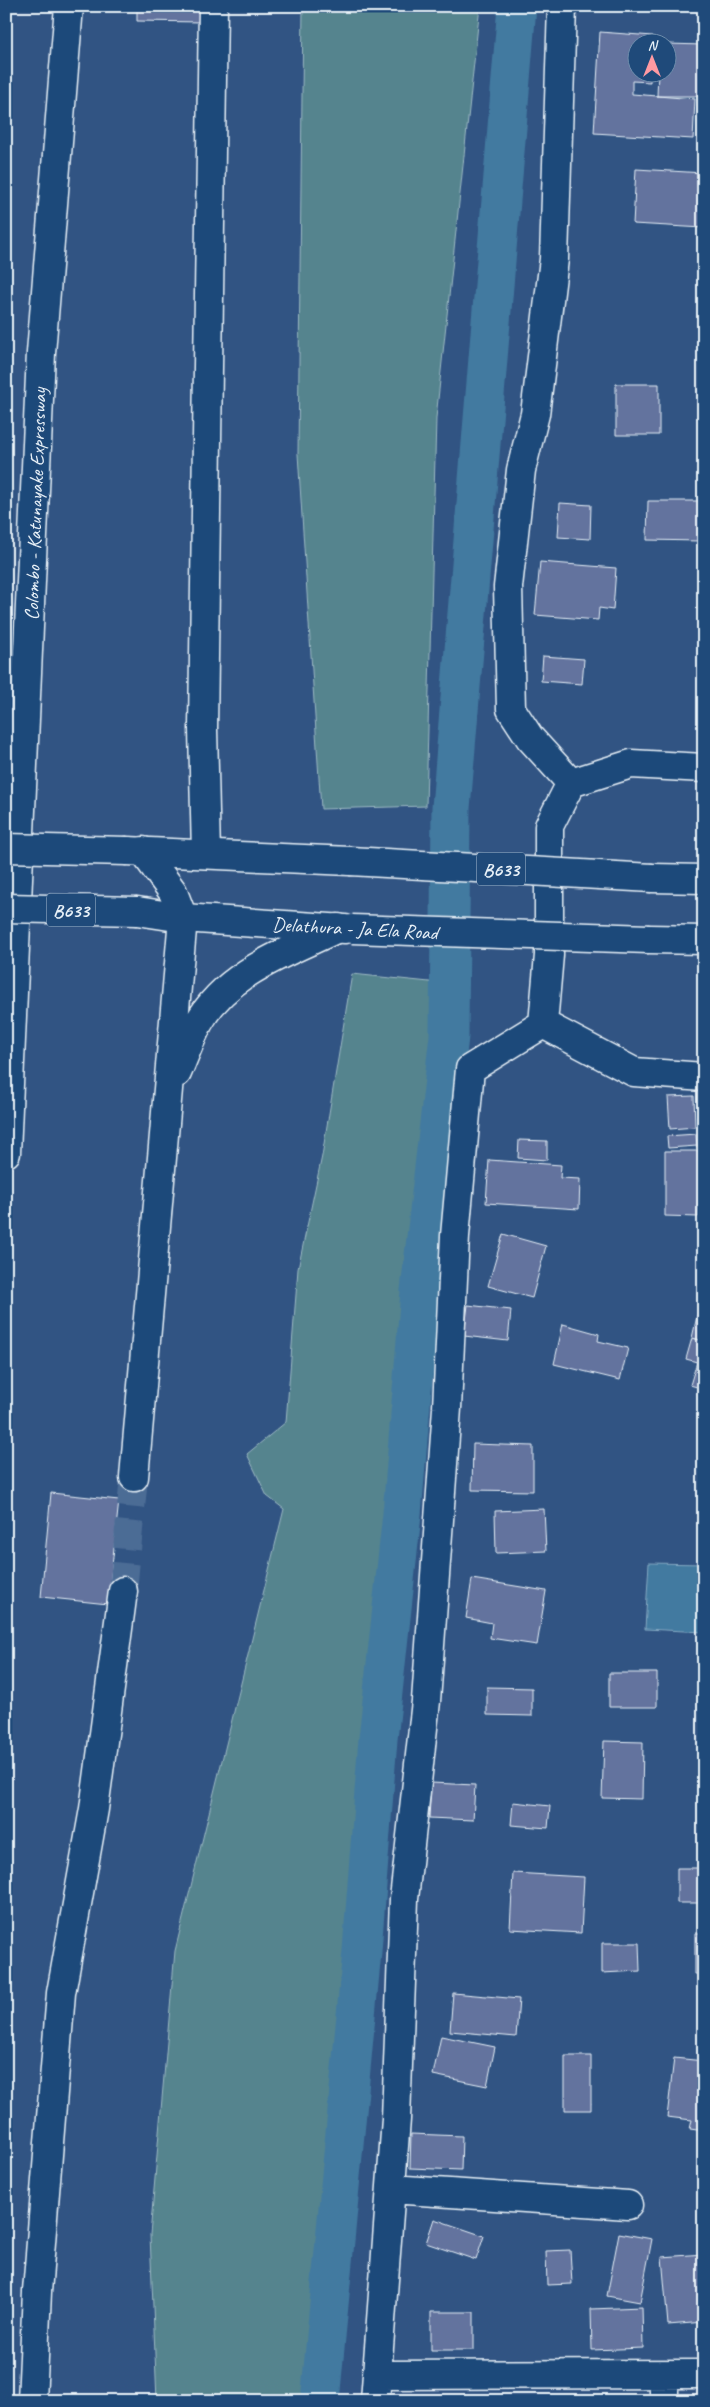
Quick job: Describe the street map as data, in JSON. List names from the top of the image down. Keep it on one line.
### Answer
{"streets":{"main road":["Colombo - Katunayake Expressway","B633","Delathura - Ja Ela Road"]},"north":"top"}
